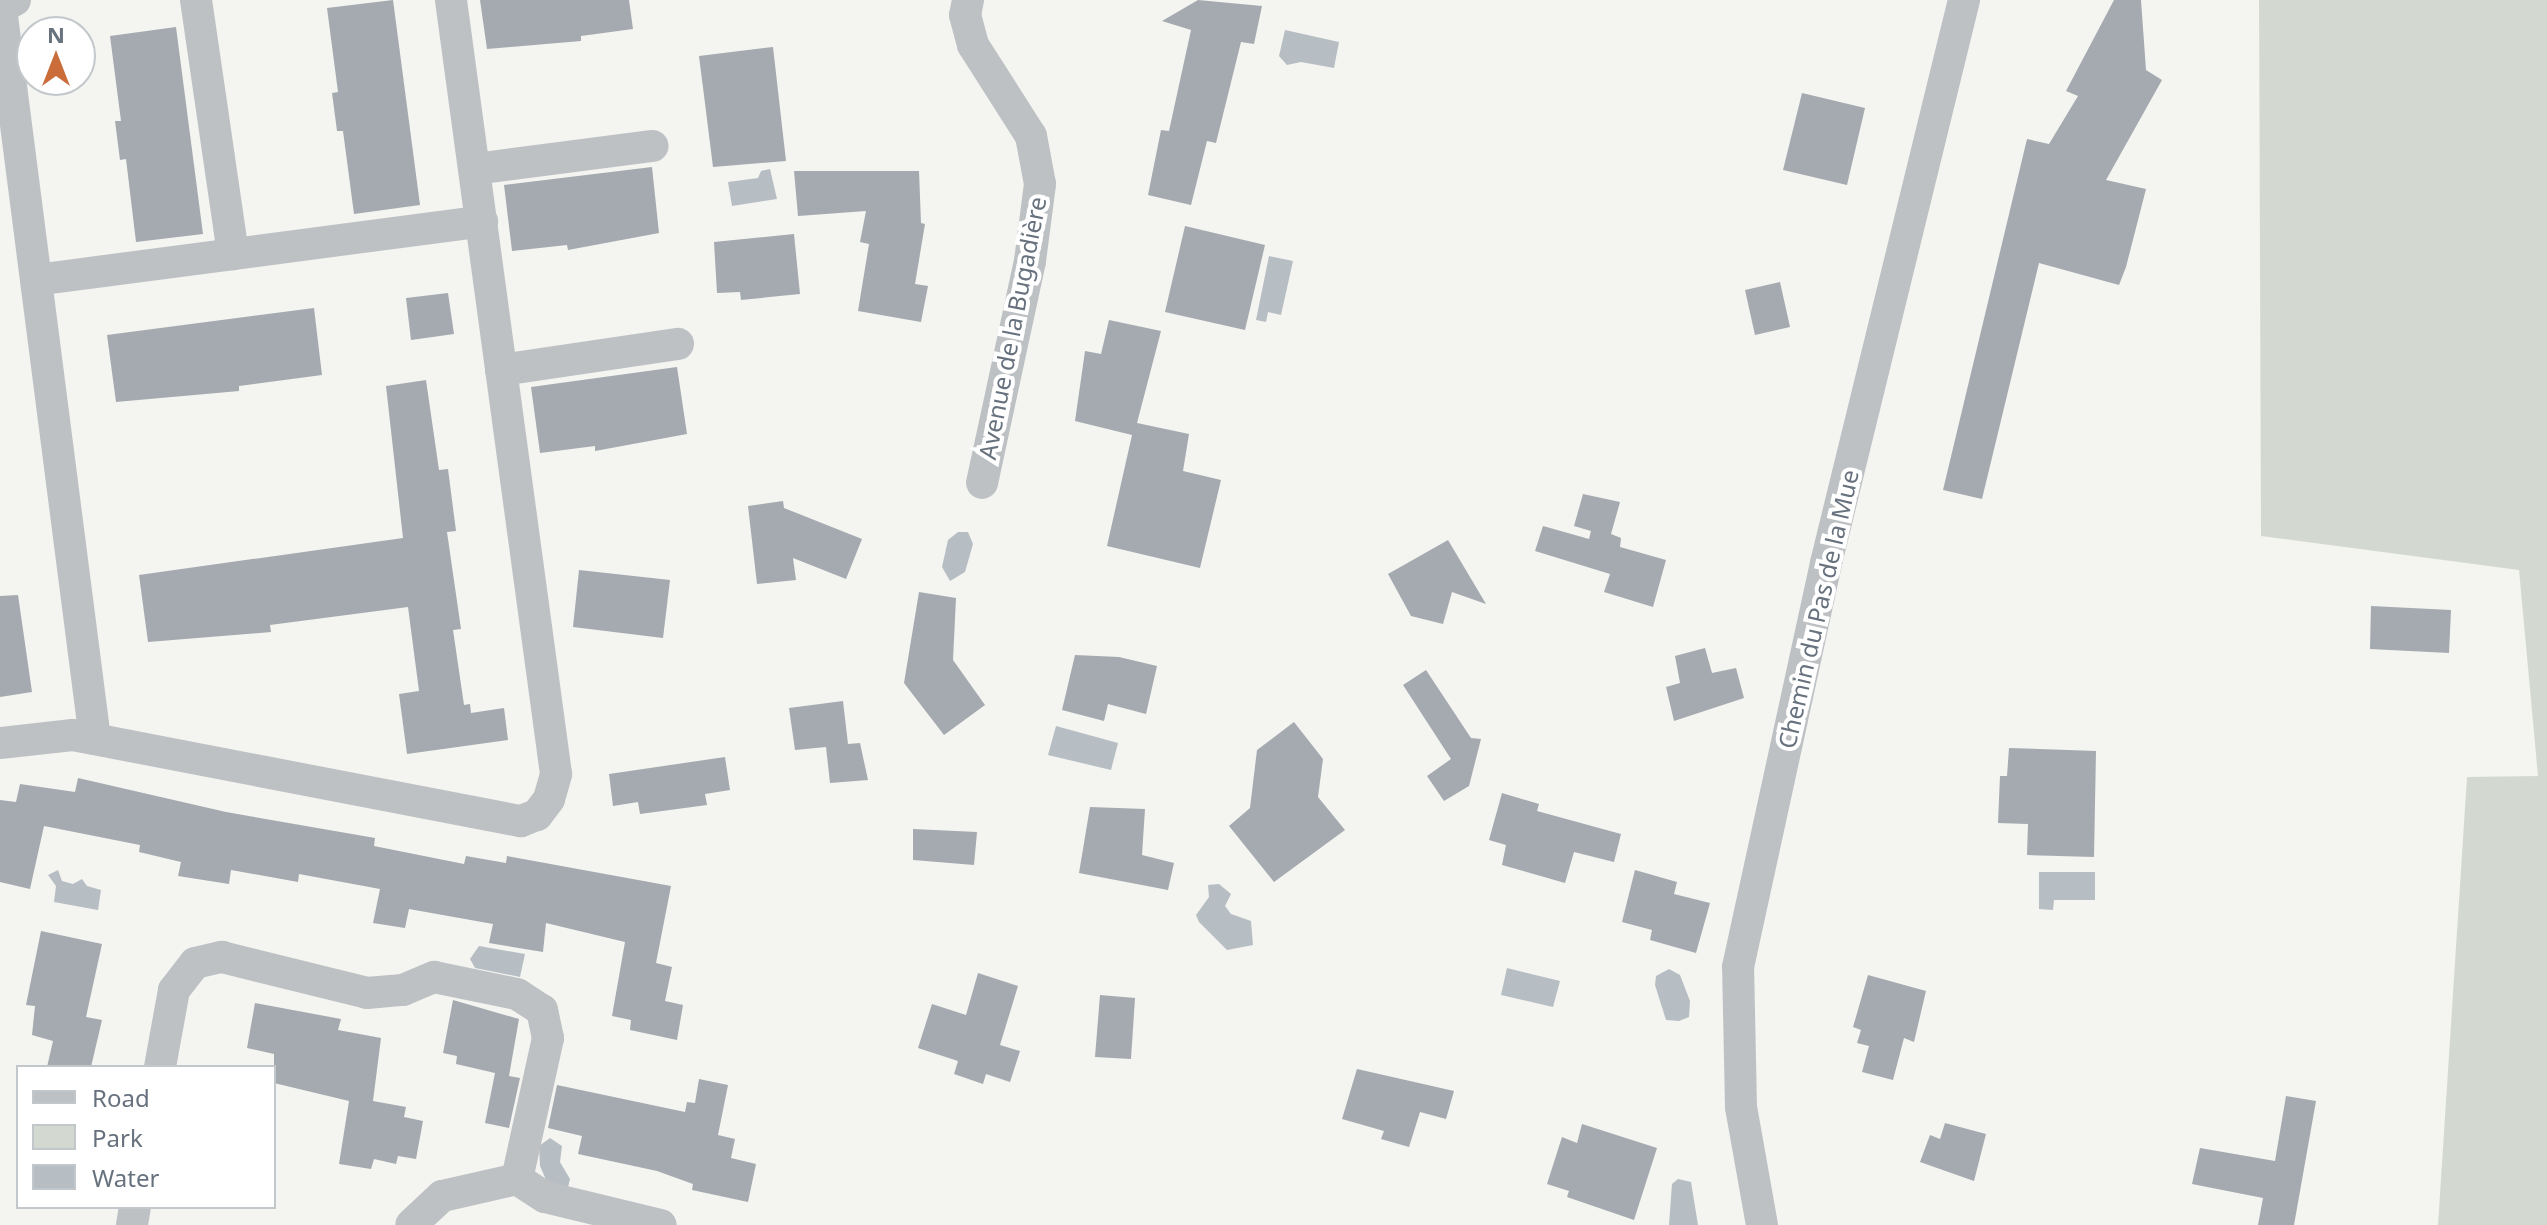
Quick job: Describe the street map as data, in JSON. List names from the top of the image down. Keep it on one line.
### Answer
{"streets":{"street":["Avenue de la Bugadière","Chemin du Pas de la Mue"]},"legend":["Road","Park","Water"],"north":"top"}
